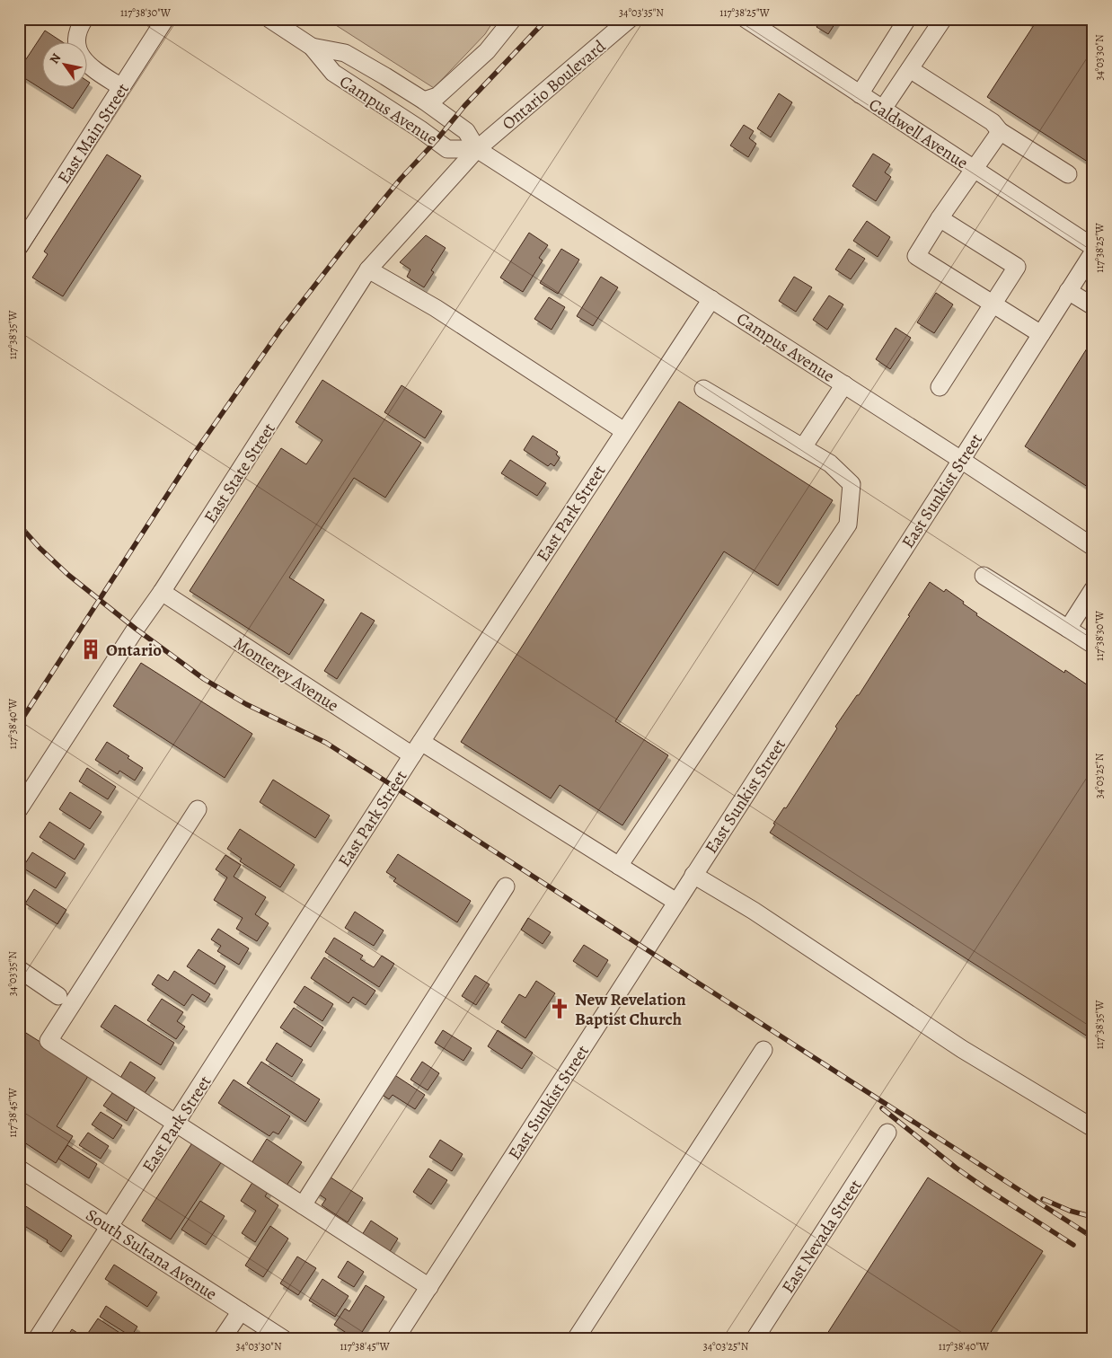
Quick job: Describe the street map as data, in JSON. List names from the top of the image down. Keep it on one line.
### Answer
{"streets":{"street":["Ontario Boulevard","Campus Avenue","East Main Street","Caldwell Avenue","East State Street","East Sunkist Street","East Park Street","Monterey Avenue","East Nevada Street","South Sultana Avenue"]},"crossings":[["Ontario Boulevard","Campus Avenue"],["Ontario Boulevard","East State Street"],["Campus Avenue","East State Street"],["Campus Avenue","East Sunkist Street"],["Campus Avenue","East Park Street"],["East State Street","Monterey Avenue"],["East Sunkist Street","Monterey Avenue"],["East Park Street","Monterey Avenue"],["East Park Street","South Sultana Avenue"]],"places":{"building":["Ontario"],"church":["New Revelation Baptist Church"]},"north":"top left","coordinates":["117°38'30\"W","34°03'35\"N","117°38'25\"W","34°03'30\"N","117°38'35\"W","117°38'40\"W","34°03'25\"N","117°38'45\"W"]}
